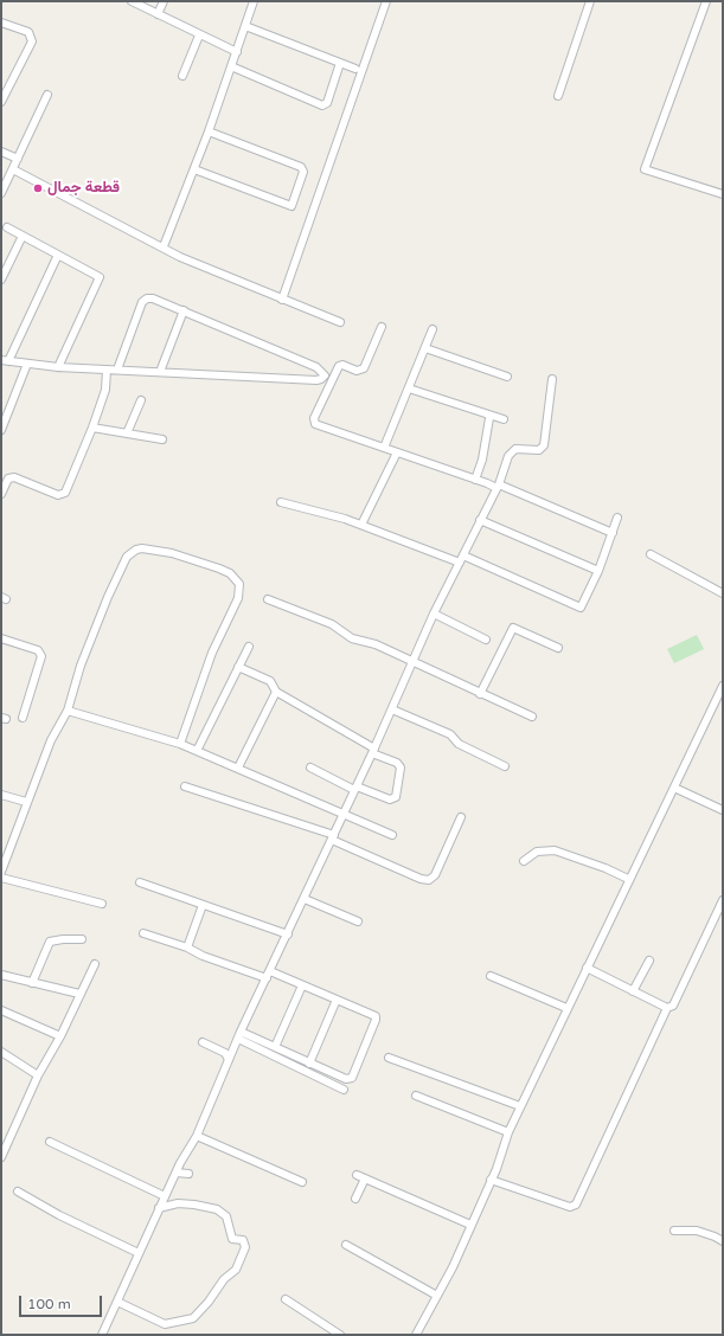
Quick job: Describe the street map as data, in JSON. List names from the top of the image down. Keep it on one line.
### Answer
{"places":["قطعة جمال"],"scale_bar":"100 m"}
